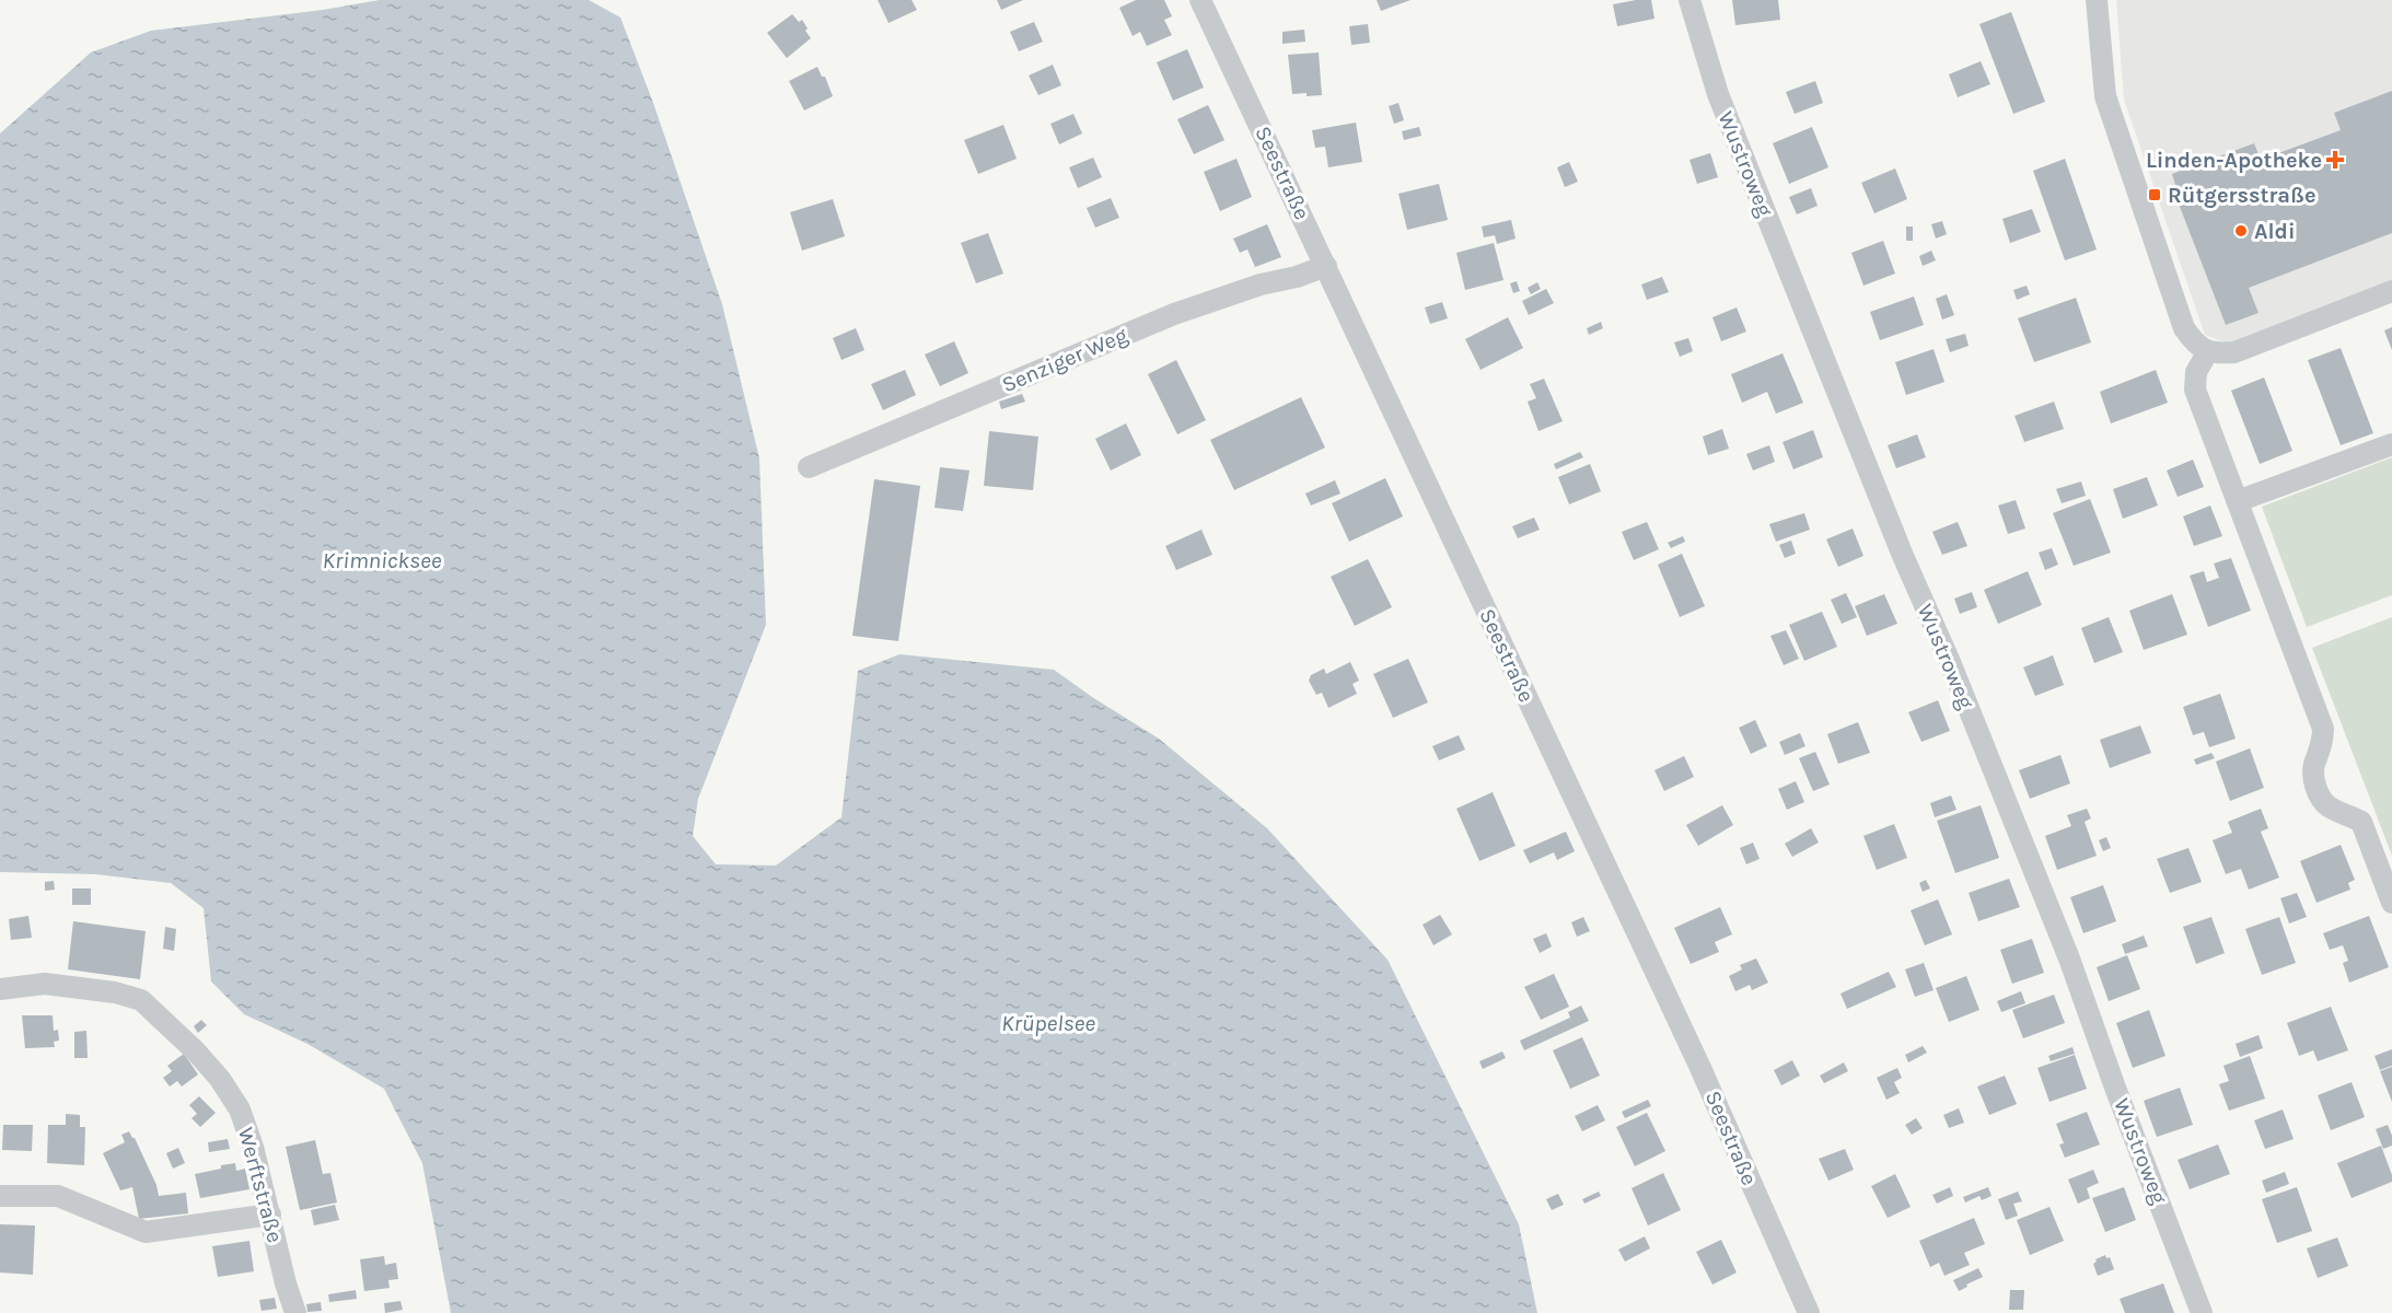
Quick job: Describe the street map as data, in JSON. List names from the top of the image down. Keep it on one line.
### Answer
{"streets":{"street":["Wustroweg","Seestraße","Senziger Weg","Werftstraße"]},"crossings":[["Seestraße","Senziger Weg"]],"water":["Krimnicksee","Krüpelsee"],"places":{"health":["Linden-Apotheke"],"transit":["Rütgersstraße"],"other":["Aldi"]}}
